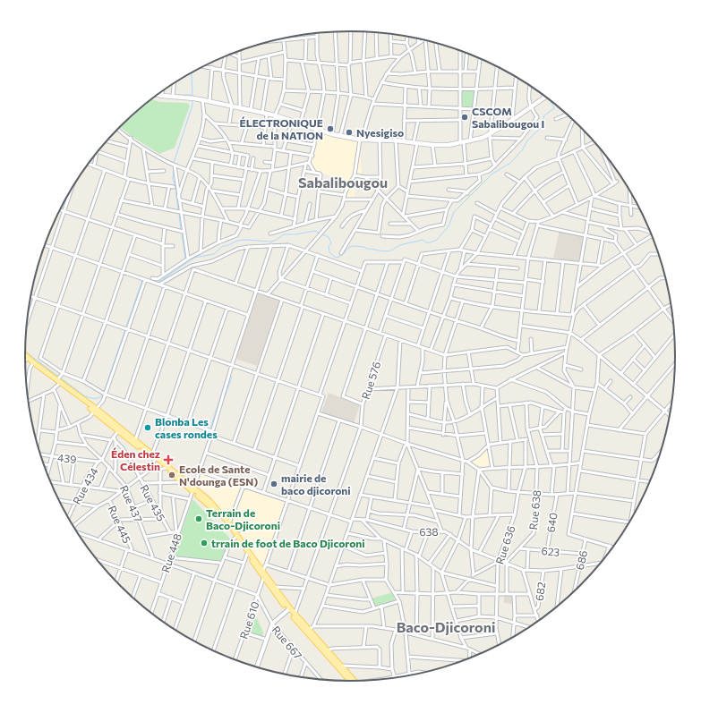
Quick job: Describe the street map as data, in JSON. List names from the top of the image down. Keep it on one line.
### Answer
{"streets":{"street":["Rue 576","439","Rue 434","Rue 435","Rue 437","Rue 638","640","Rue 445","638","Rue 636","623","Rue 448","686","682","Rue 610","Rue 667"]},"crossings":[["Rue 576","638"],["439","Rue 434"],["439","Rue 437"],["Rue 434","Rue 435"],["Rue 434","Rue 437"],["Rue 638","638"],["Rue 638","623"],["640","623"],["638","Rue 636"],["638","Rue 448"],["638","Rue 610"],["623","686"],["Rue 610","Rue 667"]],"districts":["Sabalibougou","Baco-Djicoroni"],"places":{"other":["CSCOM Sabalibougou I","ÉLECTRONIQUE de la NATION","Nyesigiso","Blonba Les cases rondes","Ecole de Sante N'dounga (ESN)","mairie de baco djicoroni","Terrain de Baco-Djicoroni","trrain de foot de Baco Djicoroni"],"health":["Éden chez Célestin"]}}
